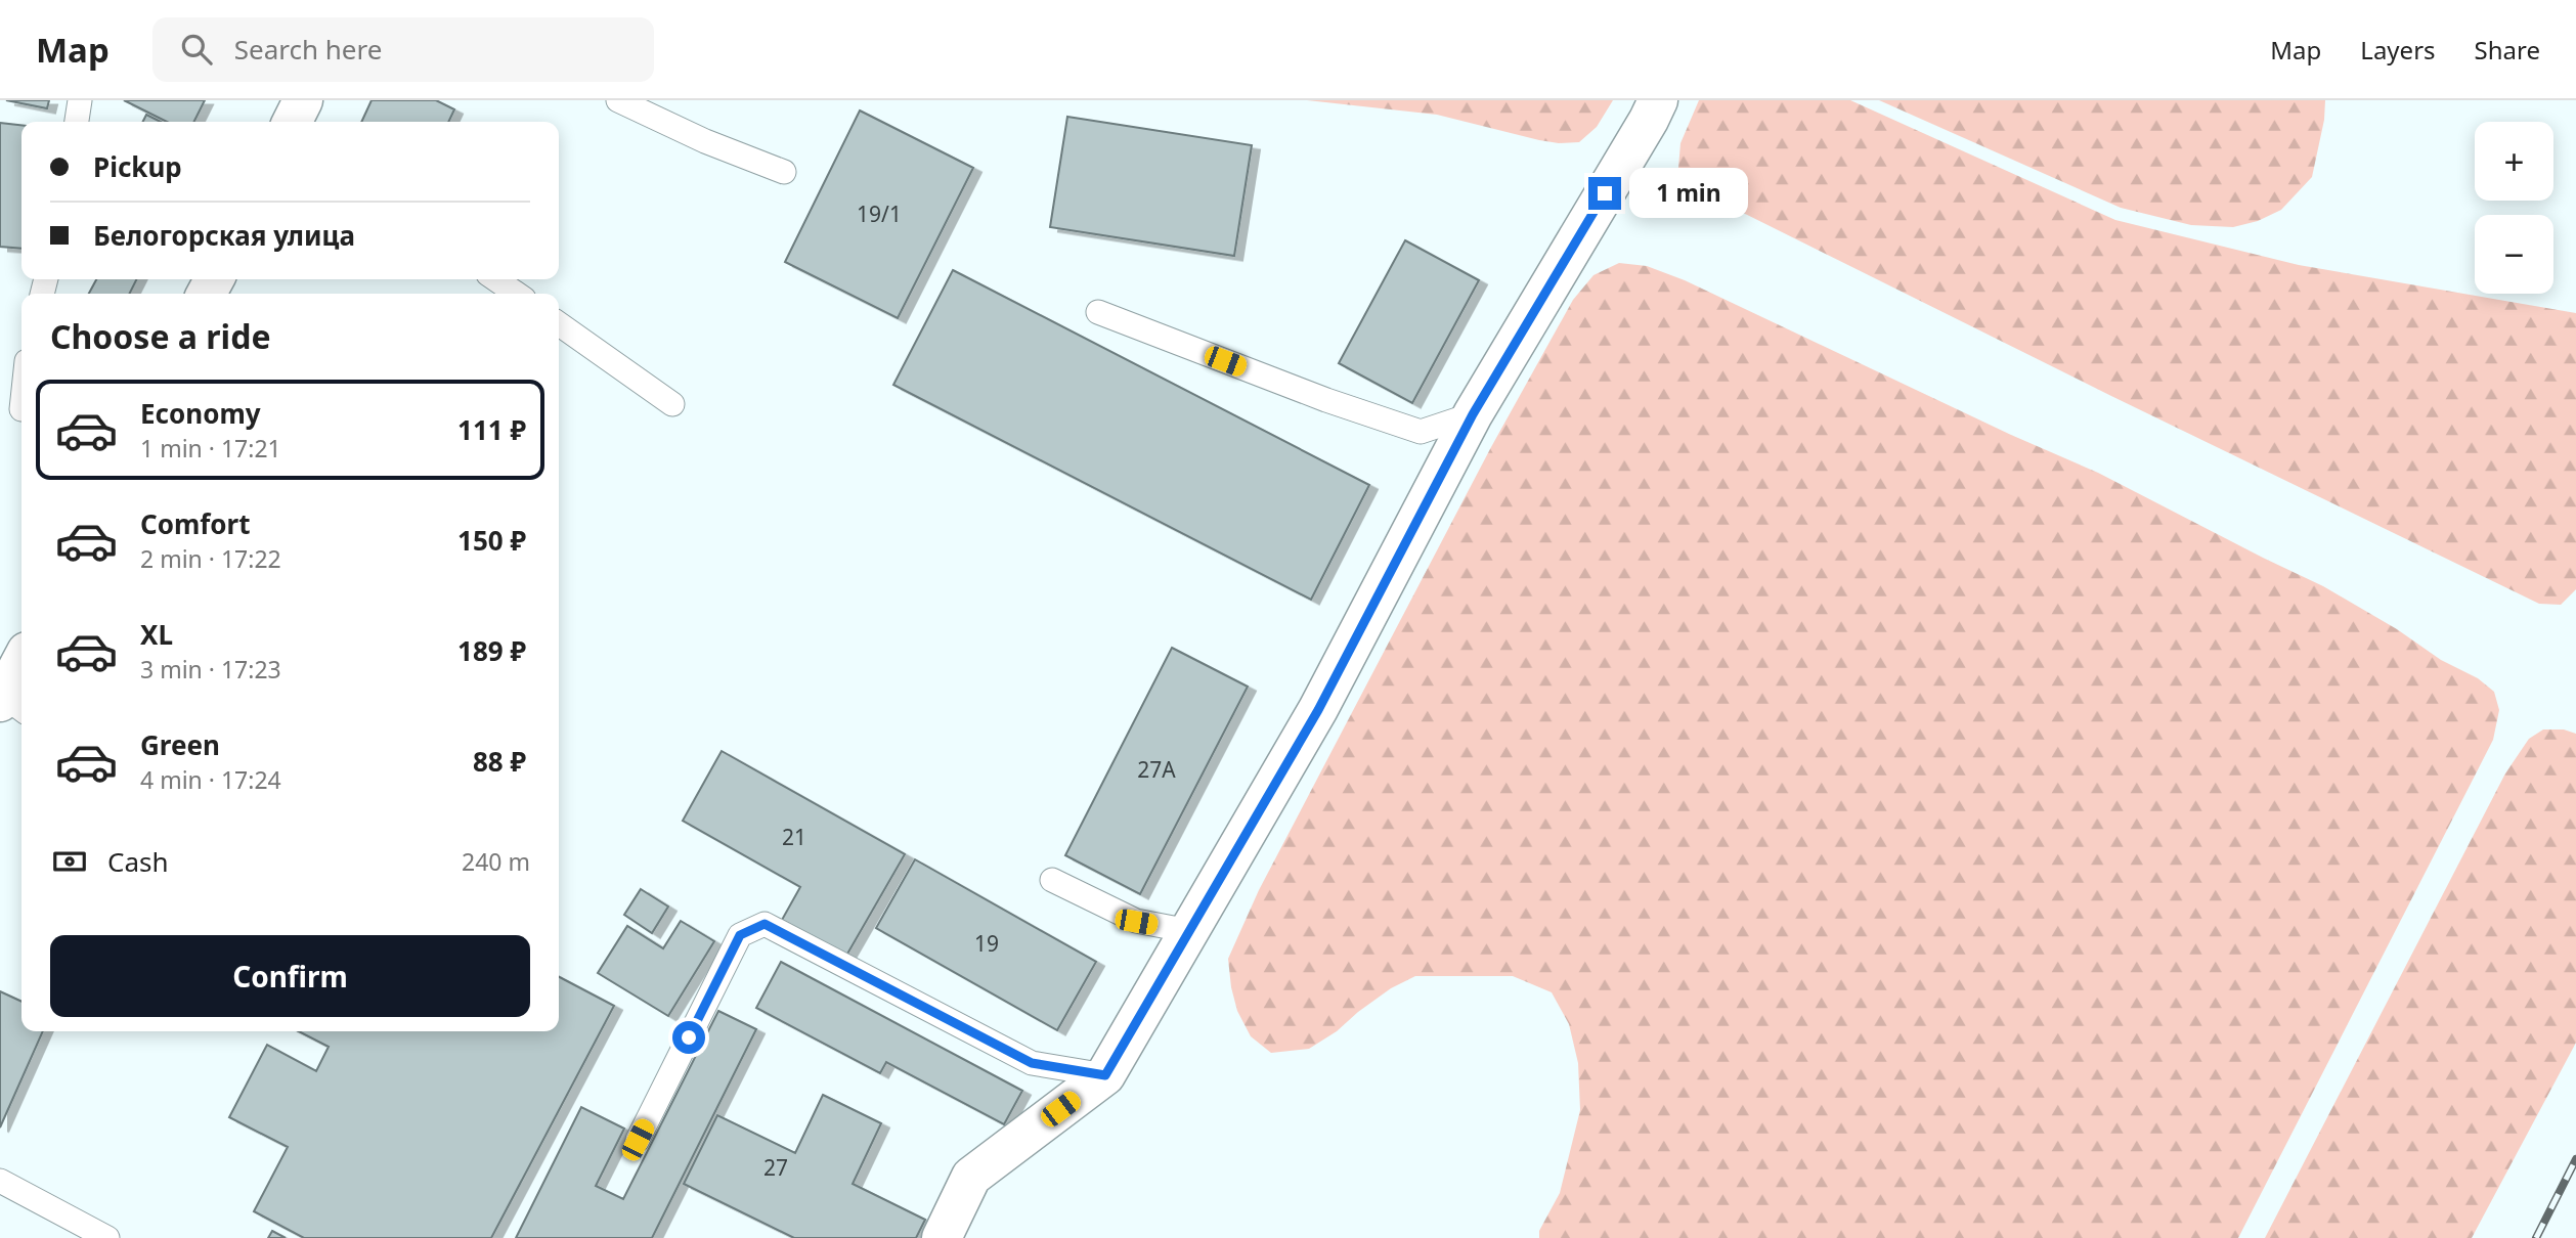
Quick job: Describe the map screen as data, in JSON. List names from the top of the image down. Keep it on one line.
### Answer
{"house_numbers":["19/1","27А","21","19","27"],"page":{"header":"Map","search":"Search here","nav":["Map","Layers","Share"],"map_buttons":["+","−"],"banner":["Pickup","Белогорская улица"],"bubble":"1 min","heading":"Choose a ride","list":[{"name":"Economy","note":"1 min · 17:21","value":"111 ₽"},{"name":"Comfort","note":"2 min · 17:22","value":"150 ₽"},{"name":"XL","note":"3 min · 17:23","value":"189 ₽"},{"name":"Green","note":"4 min · 17:24","value":"88 ₽"}],"pay":["Cash","240 m"],"buttons":"Confirm"}}
